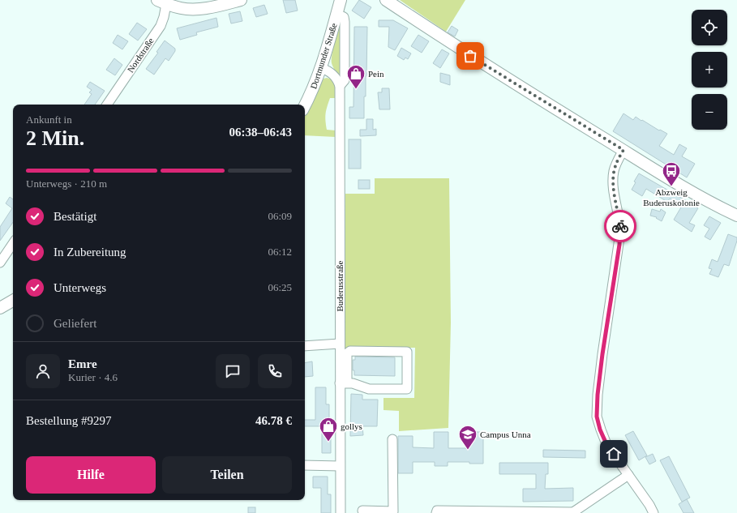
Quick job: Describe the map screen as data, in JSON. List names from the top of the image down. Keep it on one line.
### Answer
{"streets":{"main road":["Dortmunder Straße"],"street":["Nordstraße","Buderusstraße"]},"places":{"shop":["Pein","gollys"],"bus stop":["Abzweig Buderuskolonie"],"school or university":["Campus Unna"]},"page":{"map_buttons":["+","−"],"heading":["2 Min.","Ankunft in","06:38–06:43"],"panel":["Emre","Kurier · 4.6","Bestellung #9297","46.78 €"],"bar":"Unterwegs · 210 m","list":[["Bestätigt","06:09"],["In Zubereitung","06:12"],["Unterwegs","06:25"],"Geliefert"],"buttons":["Hilfe","Teilen"]}}
